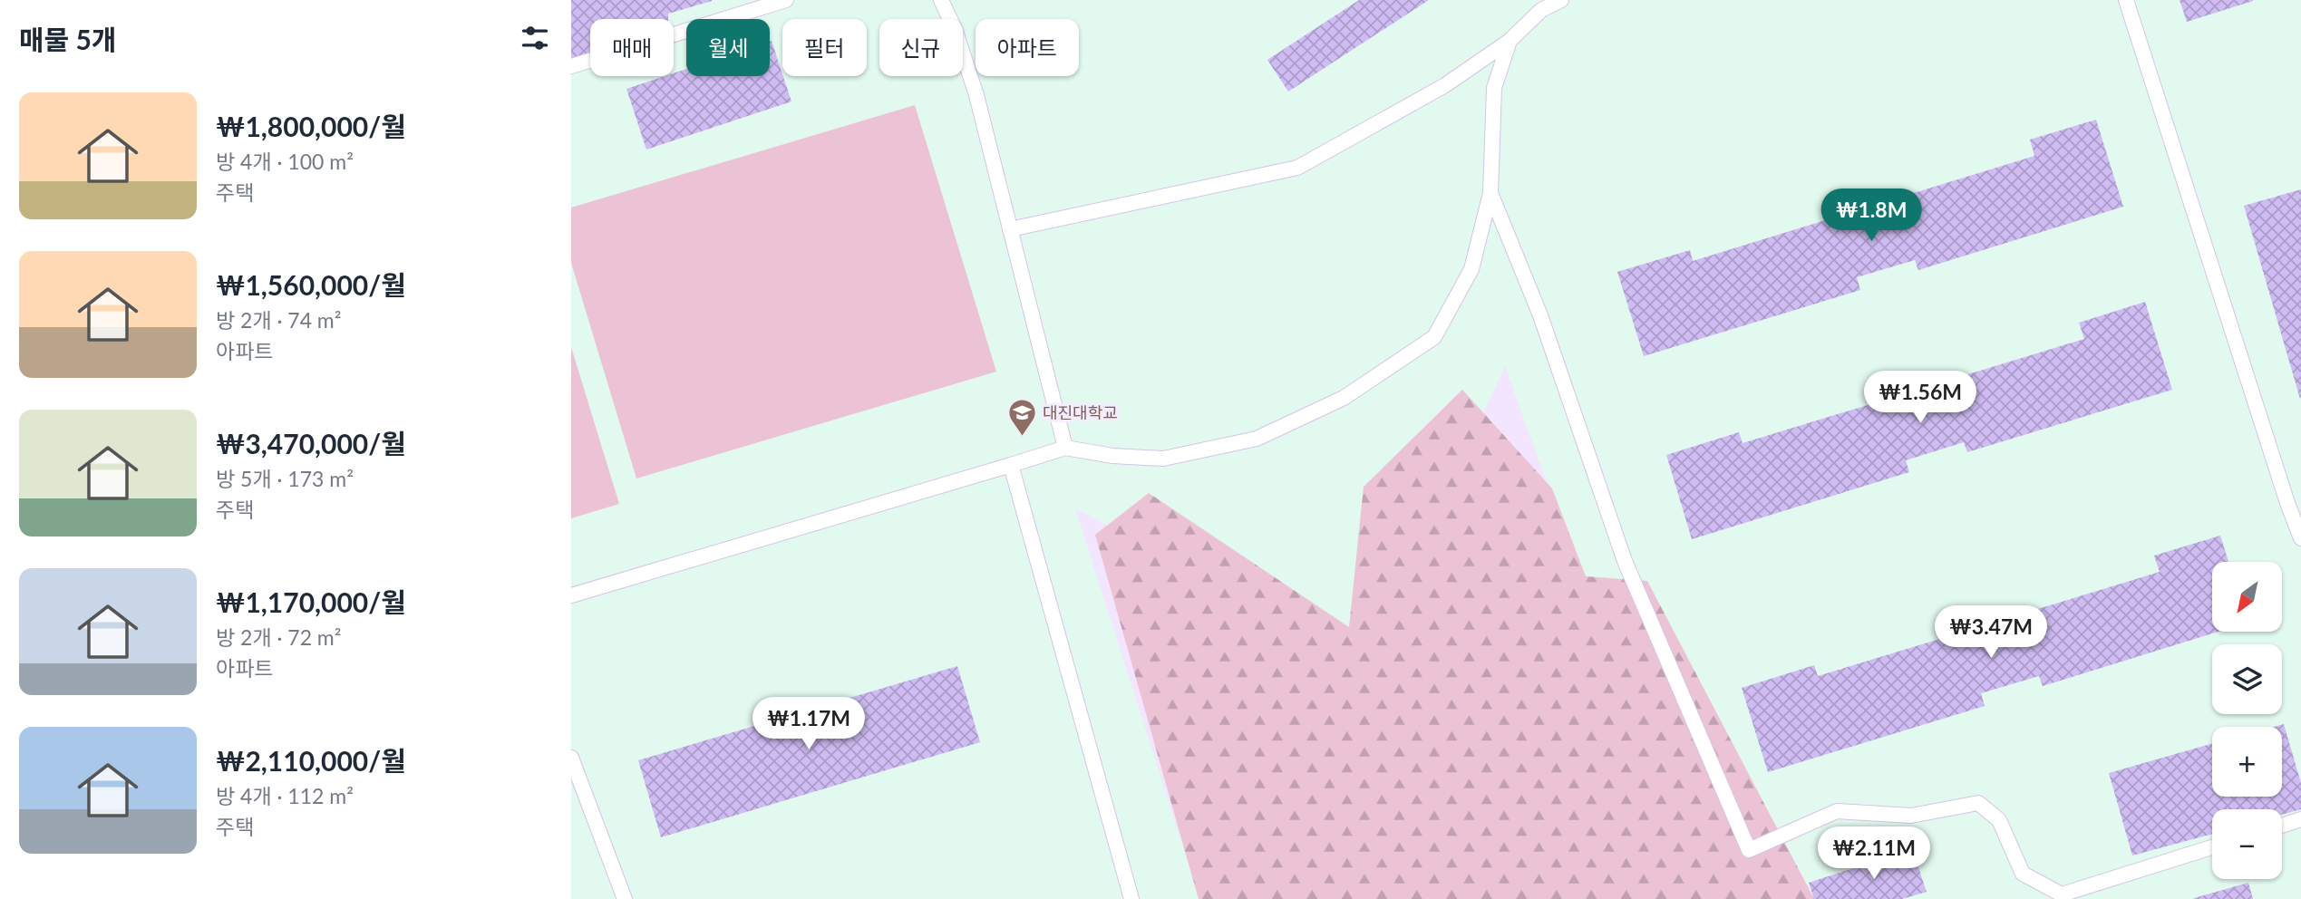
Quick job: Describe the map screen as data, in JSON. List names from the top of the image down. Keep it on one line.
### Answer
{"places":{"school or university":["대진대학교"]},"north":"bottom left","page":{"heading":"매물 5개","chip":["매매","월세","필터","신규","아파트"],"list":[{"name":"₩1,800,000/월","note":"방 4개 · 100 m² · 주택"},{"name":"₩1,560,000/월","note":"방 2개 · 74 m² · 아파트"},{"name":"₩3,470,000/월","note":"방 5개 · 173 m² · 주택"},{"name":"₩1,170,000/월","note":"방 2개 · 72 m² · 아파트"},{"name":"₩2,110,000/월","note":"방 4개 · 112 m² · 주택"}],"price":["₩1.8M","₩1.56M","₩3.47M","₩1.17M","₩2.11M"],"map_buttons":["+","−"]}}
